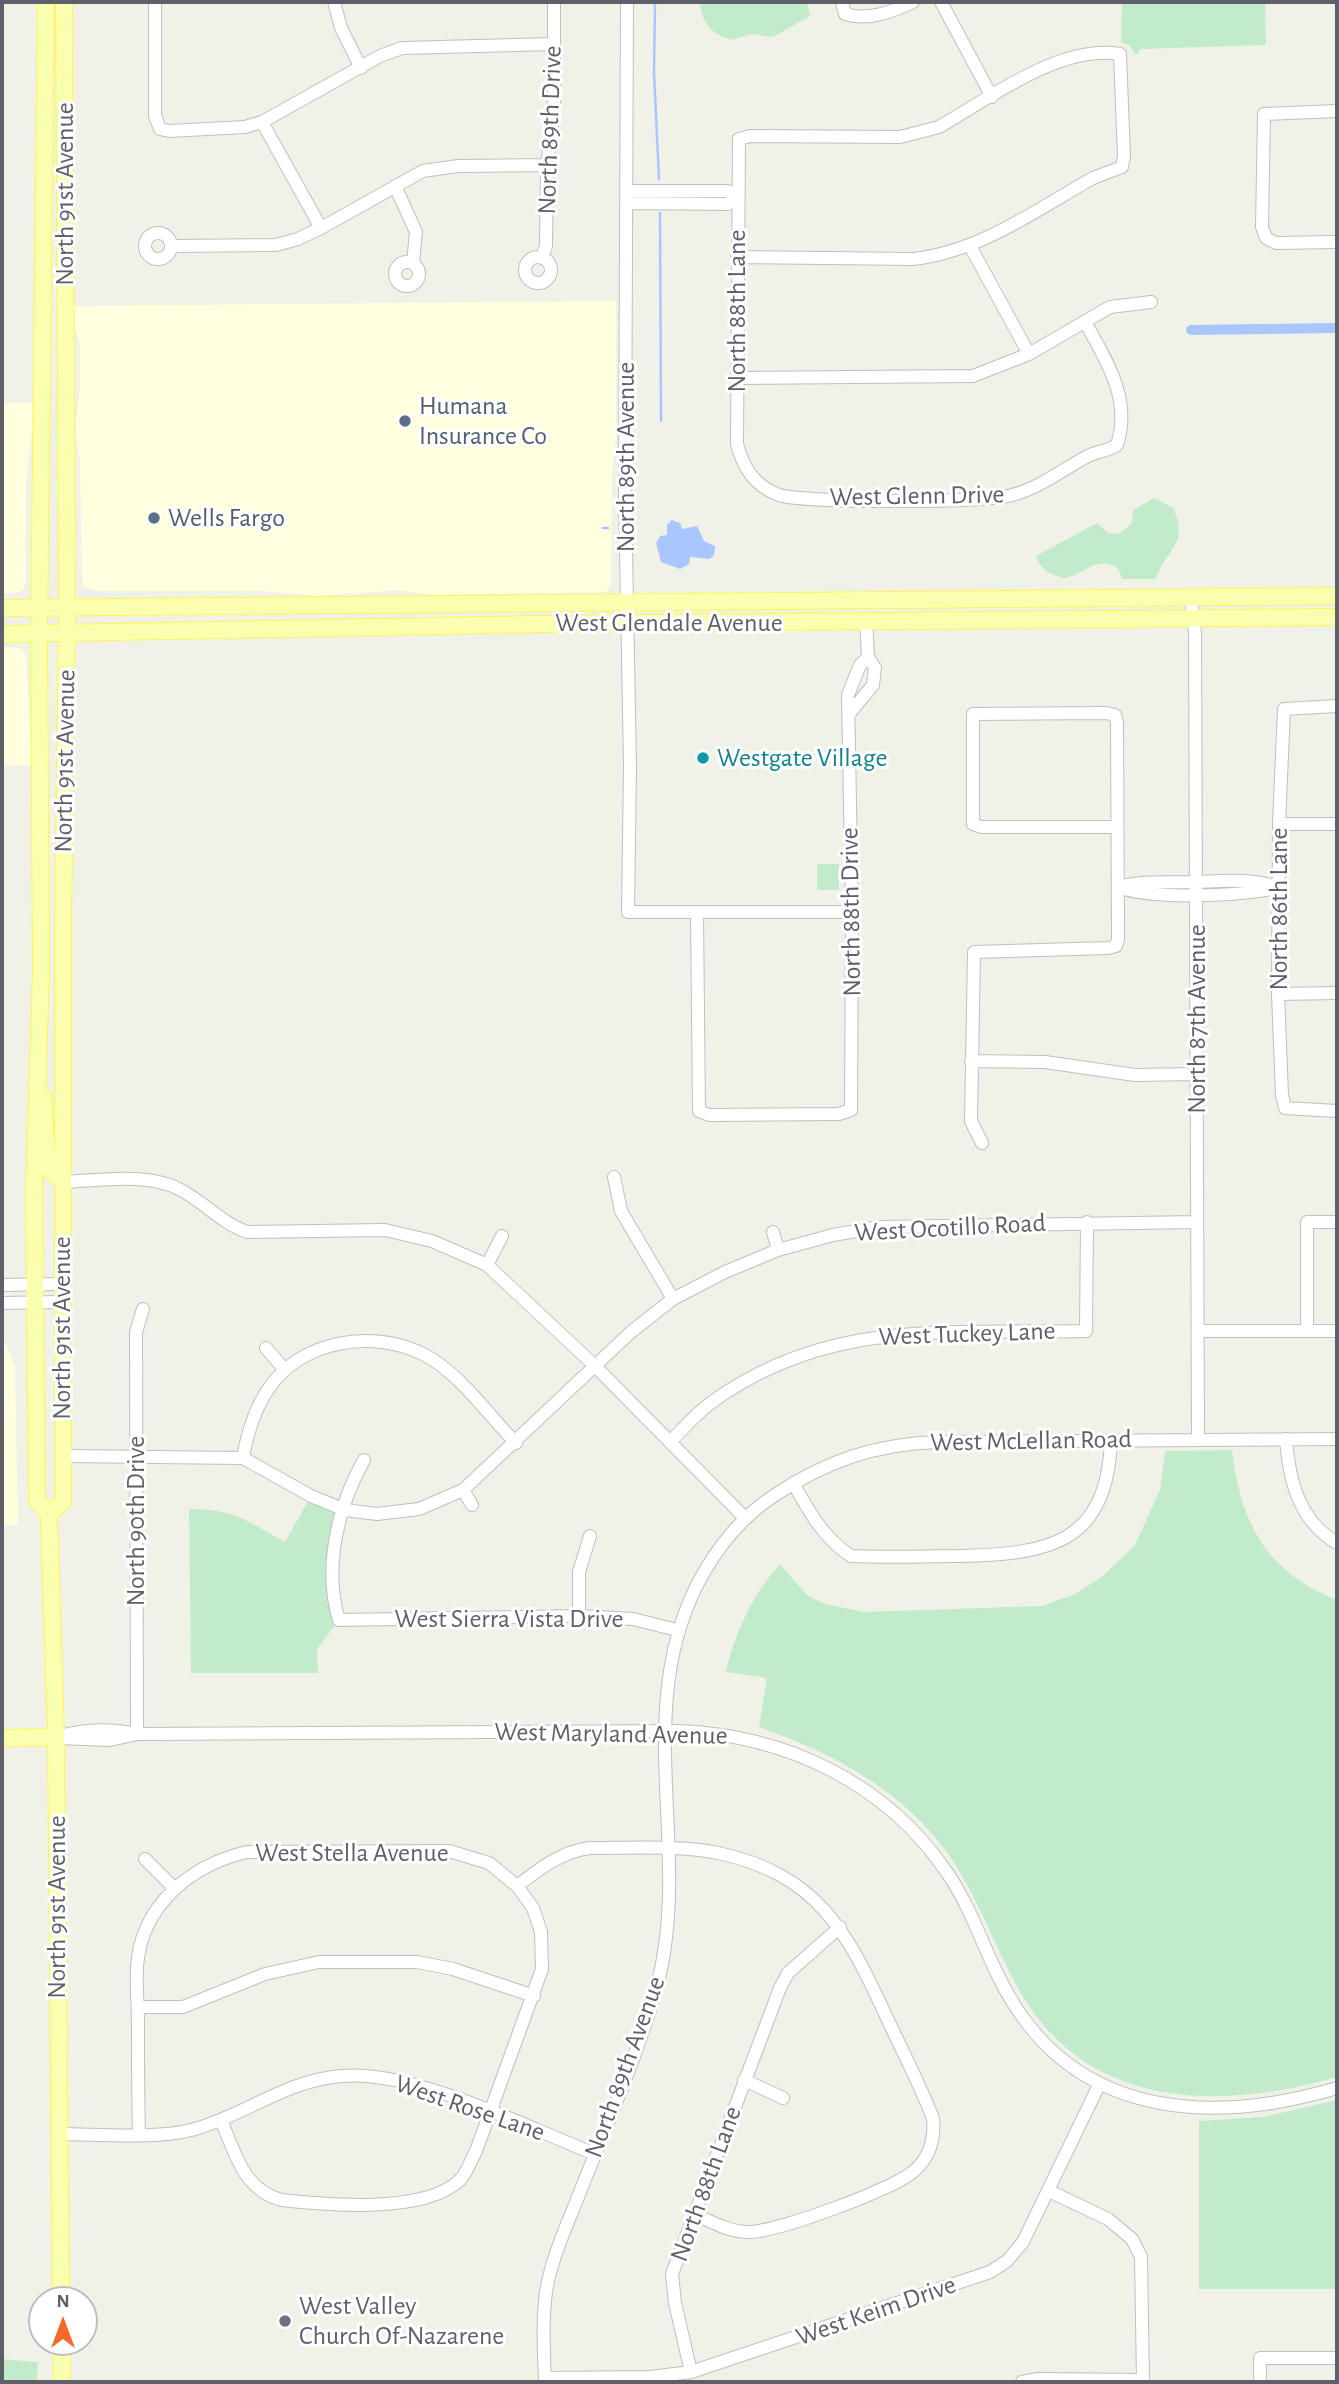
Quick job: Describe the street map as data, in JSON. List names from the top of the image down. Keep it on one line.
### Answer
{"streets":{"main road":["North 91st Avenue","West Glendale Avenue","West Maryland Avenue"],"street":["North 89th Drive","North 88th Lane","North 89th Avenue","West Glenn Drive","North 86th Lane","North 88th Drive","North 87th Avenue","West Ocotillo Road","West Tuckey Lane","West McLellan Road","North 90th Drive","West Sierra Vista Drive","West Stella Avenue","West Rose Lane","West Keim Drive"]},"crossings":[["North 91st Avenue","West Glendale Avenue"],["North 91st Avenue","West Maryland Avenue"],["North 91st Avenue","West Rose Lane"],["North 88th Lane","West Glenn Drive"],["North 88th Lane","West Keim Drive"],["North 89th Avenue","West Glendale Avenue"],["North 89th Avenue","North 88th Drive"],["North 89th Avenue","West McLellan Road"],["North 89th Avenue","West Sierra Vista Drive"],["North 89th Avenue","West Maryland Avenue"],["North 89th Avenue","West Rose Lane"],["North 89th Avenue","West Keim Drive"],["West Glendale Avenue","North 88th Drive"],["West Glendale Avenue","North 87th Avenue"],["North 87th Avenue","West Ocotillo Road"],["North 87th Avenue","West McLellan Road"],["West Ocotillo Road","West Tuckey Lane"],["North 90th Drive","West Maryland Avenue"],["West Maryland Avenue","West Keim Drive"]],"places":["Humana Insurance Co","Wells Fargo","Westgate Village","West Valley Church Of-Nazarene"],"north":"top"}
